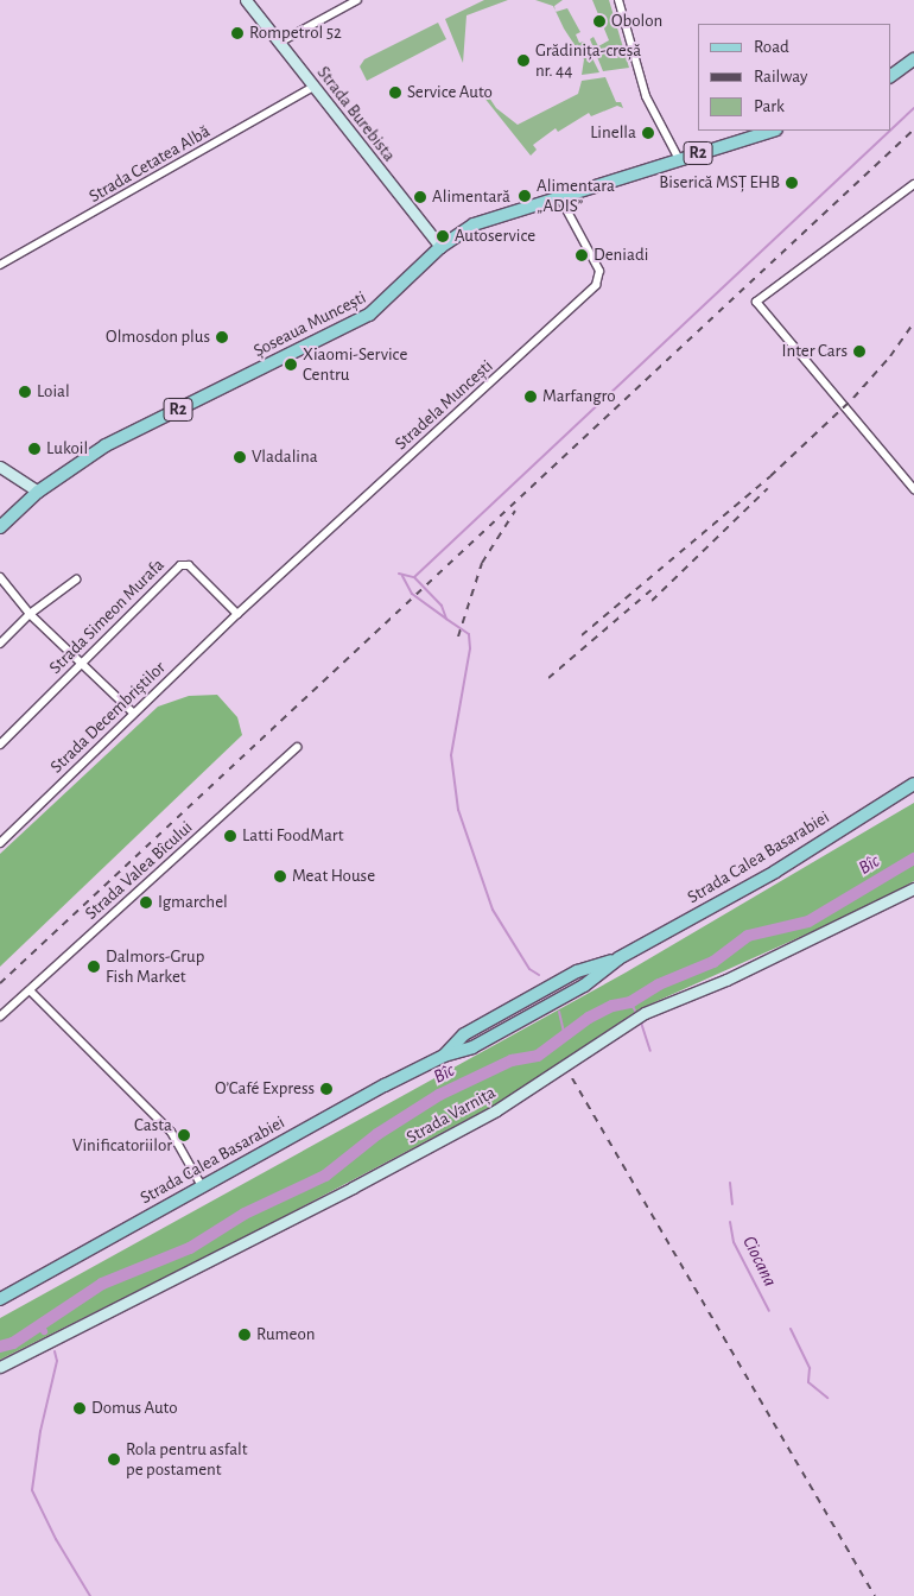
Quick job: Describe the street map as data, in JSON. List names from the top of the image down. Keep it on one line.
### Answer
{"streets":{"main road":["R2","Șoseaua Muncești","Strada Calea Basarabiei"],"street":["Strada Burebista","Strada Cetatea Albă","Stradela Muncești","Strada Simeon Murafa","Strada Decembriștilor","Strada Valea Bîcului","Strada Varnița"]},"crossings":[["Strada Burebista","Strada Cetatea Albă"],["Strada Burebista","Șoseaua Muncești"],["Șoseaua Muncești","Stradela Muncești"],["Stradela Muncești","Strada Simeon Murafa"],["Stradela Muncești","Strada Decembriștilor"],["Strada Simeon Murafa","Strada Decembriștilor"]],"water":["Bîc","Ciocana"],"places":["Obolon","Rompetrol 52","Grădinița-creșă nr. 44","Service Auto","Linella","Biserică MSȚ EHB","Alimentara „ADIS”","Alimentară","Autoservice","Deniadi","Olmosdon plus","Inter Cars","Xiaomi-Service Centru","Loial","Marfangro","Lukoil","Vladalina","Latti FoodMart","Meat House","Igmarchel","Dalmors-Grup Fish Market","O’Café Express","Casta Vinificatoriilor","Rumeon","Domus Auto","Rola pentru asfalt pe postament"],"legend":["Road","Railway","Park"]}
